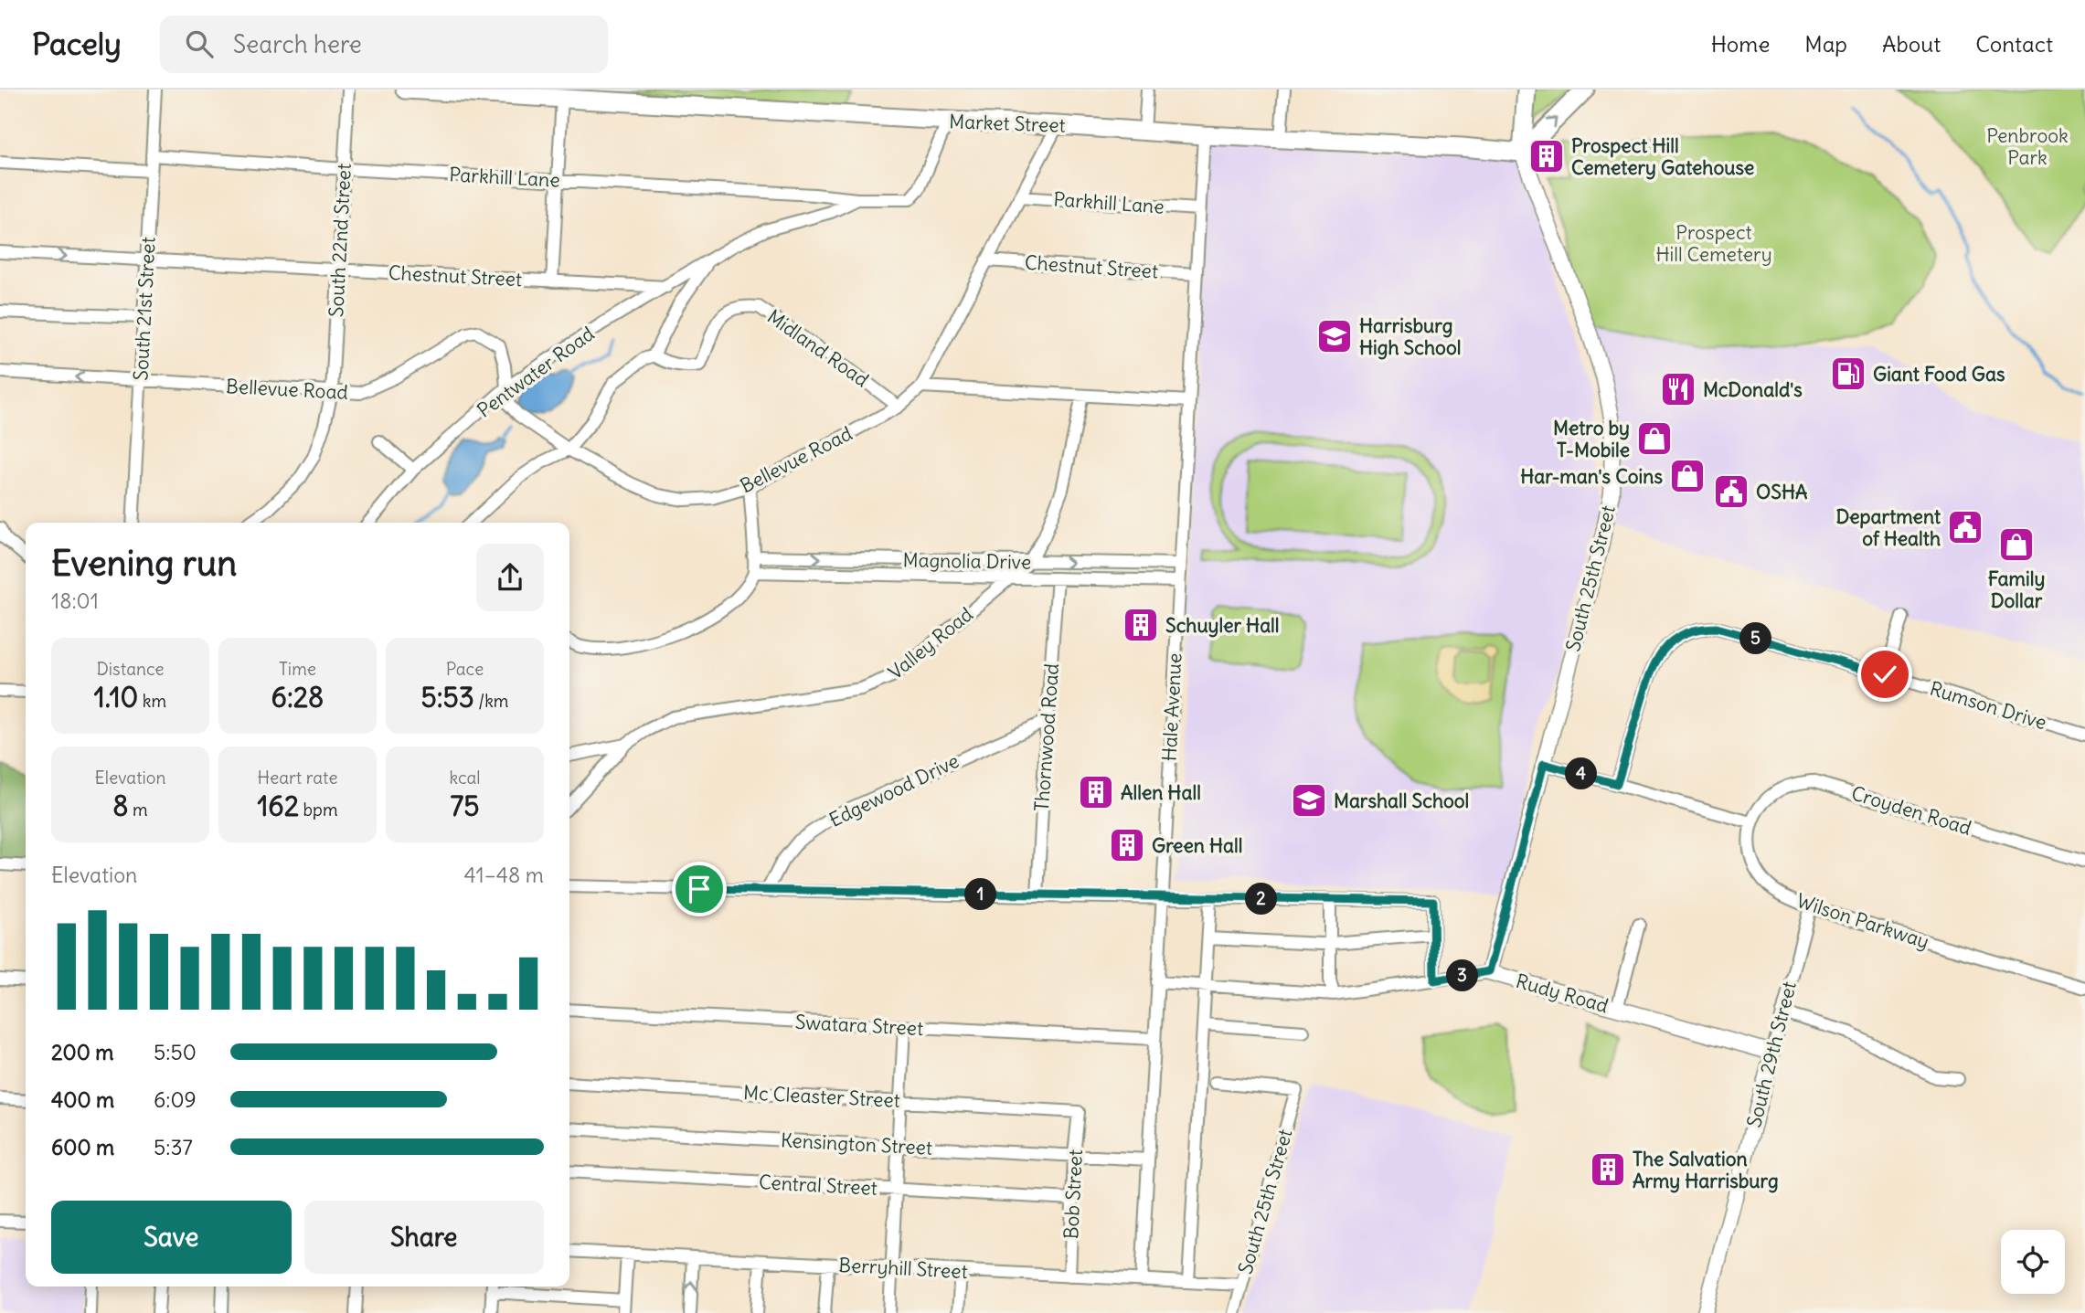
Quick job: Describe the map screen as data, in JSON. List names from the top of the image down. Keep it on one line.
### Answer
{"streets":{"main road":["Market Street"],"street":["Parkhill Lane","South 22nd Street","Chestnut Street","South 21st Street","Midland Road","Pentwater Road","Bellevue Road","Magnolia Drive","South 25th Street","Valley Road","Rumson Drive","Hale Avenue","Thornwood Road","Edgewood Drive","Croyden Road","Wilson Parkway","Rudy Road","Swatara Street","South 29th Street","Mc Cleaster Street","Kensington Street","Central Street","Bob Street","Berryhill Street"]},"crossings":[["Market Street","Bellevue Road"],["Market Street","South 25th Street"],["Market Street","Hale Avenue"],["Parkhill Lane","South 22nd Street"],["Parkhill Lane","South 21st Street"],["Parkhill Lane","Bellevue Road"],["Parkhill Lane","Hale Avenue"],["South 22nd Street","Chestnut Street"],["South 22nd Street","Bellevue Road"],["Chestnut Street","South 21st Street"],["Chestnut Street","Pentwater Road"],["Chestnut Street","Bellevue Road"],["Chestnut Street","Hale Avenue"],["South 21st Street","Bellevue Road"],["Midland Road","Bellevue Road"],["Pentwater Road","Bellevue Road"],["Magnolia Drive","Valley Road"],["Magnolia Drive","Hale Avenue"],["Magnolia Drive","Thornwood Road"],["South 25th Street","Rudy Road"],["South 25th Street","Berryhill Street"],["Hale Avenue","Rudy Road"],["Hale Avenue","Swatara Street"],["Hale Avenue","Kensington Street"],["Hale Avenue","Berryhill Street"],["Thornwood Road","Edgewood Drive"],["Croyden Road","Wilson Parkway"],["Wilson Parkway","South 29th Street"],["Rudy Road","South 29th Street"],["Mc Cleaster Street","Bob Street"],["Kensington Street","Bob Street"],["Central Street","Bob Street"],["Bob Street","Berryhill Street"]],"parks":["Penbrook Park","Prospect Hill Cemetery"],"places":{"building":["Prospect Hill Cemetery Gatehouse","Schuyler Hall","Allen Hall","Green Hall","The Salvation Army Harrisburg"],"school or university":["Harrisburg High School","Marshall School"],"fuel station":["Giant Food Gas"],"restaurant":["McDonald's"],"shop":["Metro by T-Mobile","Har-man's Coins","Family Dollar"],"public building":["OSHA","Department of Health"]},"page":{"header":"Pacely","search":"Search here","nav":["Home","Map","About","Contact"],"heading":["Evening run","18:01"],"pins":["5","4","1","2","3"],"stats":[["Distance","1.10 km"],["Time","6:28"],["Pace","5:53 /km"],["Elevation","8 m"],["Heart rate","162 bpm"],["kcal","75"]],"chart":["Elevation","41–48 m"],"list":[{"name":"200 m","note":"5:50"},{"name":"400 m","note":"6:09"},{"name":"600 m","note":"5:37"}],"buttons":["Save","Share"]}}
